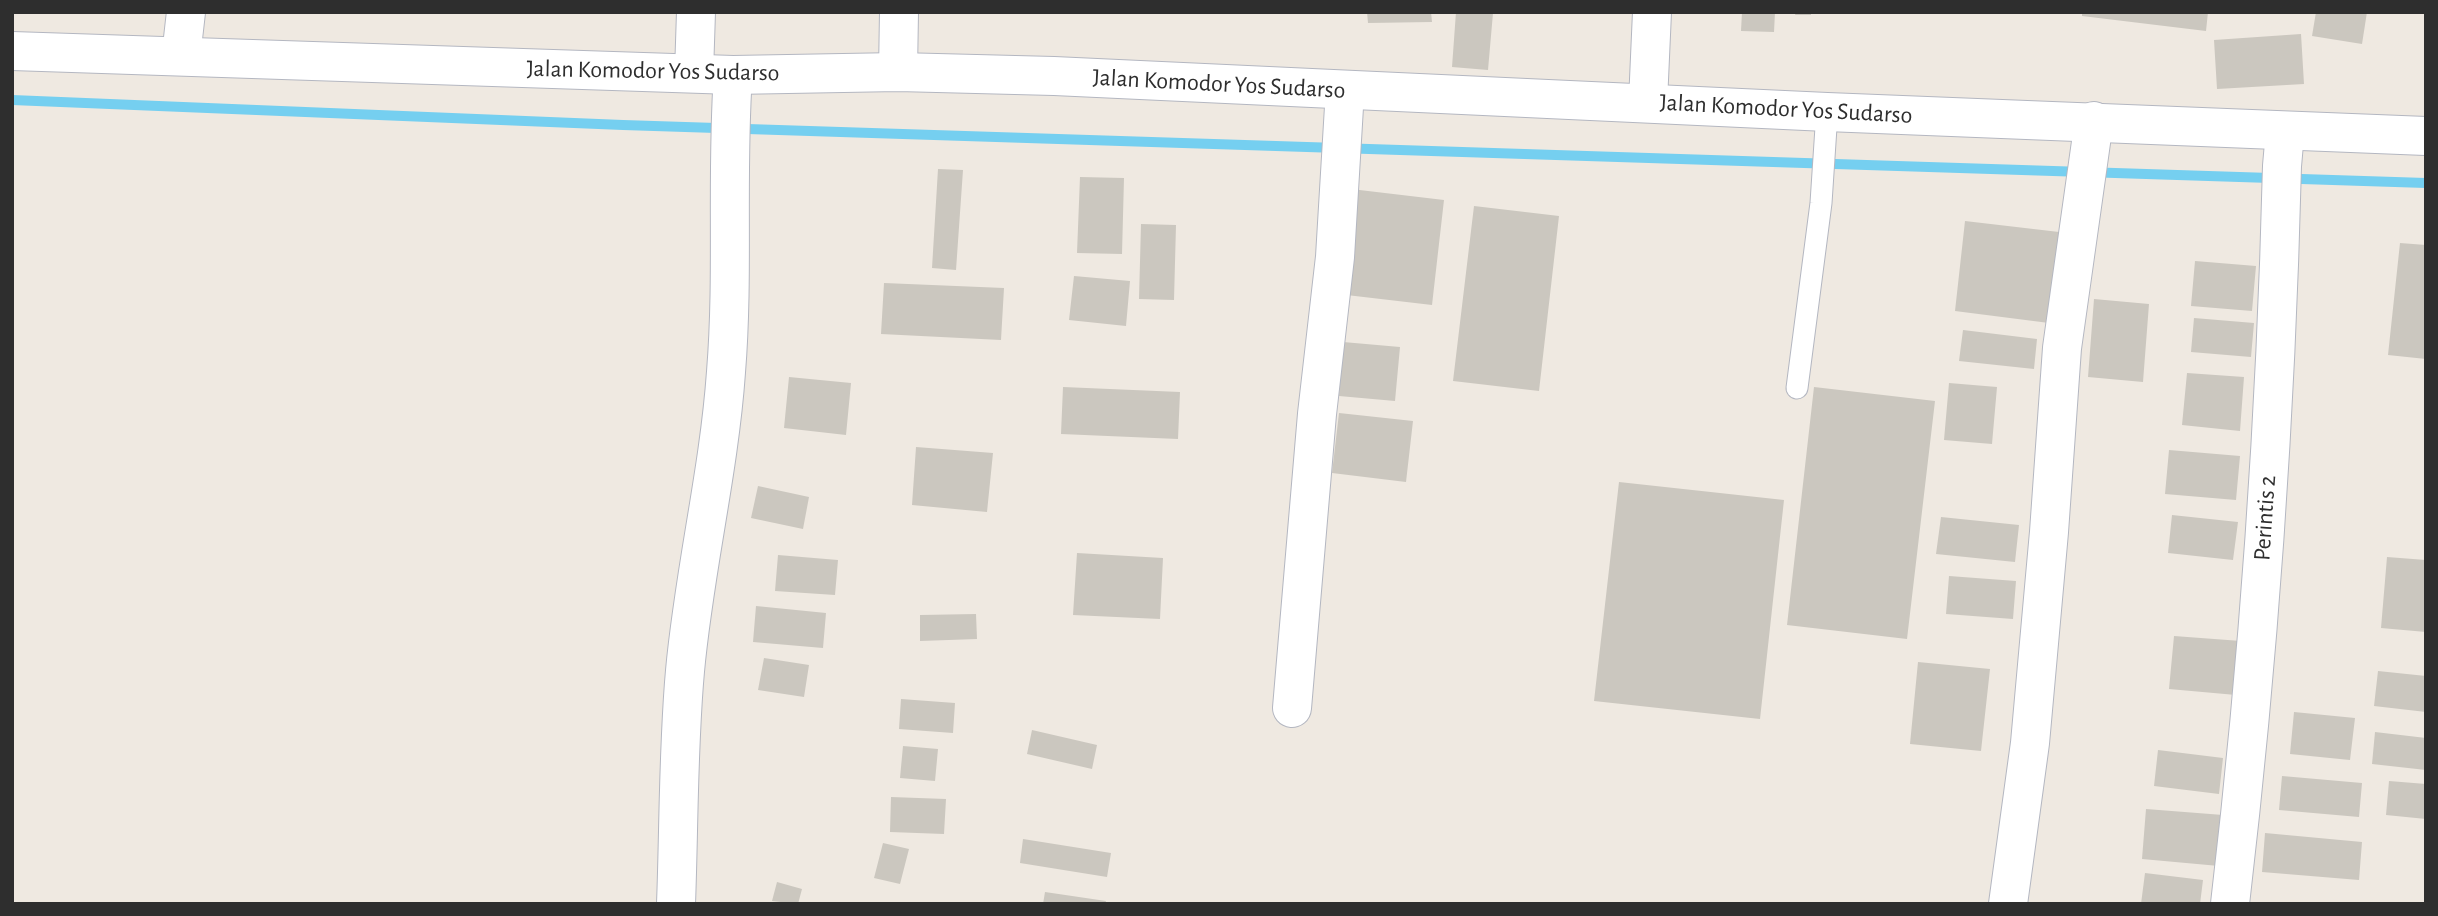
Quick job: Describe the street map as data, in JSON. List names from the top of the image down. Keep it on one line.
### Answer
{"streets":{"street":["Jalan Komodor Yos Sudarso","Perintis 2"]},"crossings":[["Jalan Komodor Yos Sudarso","Perintis 2"]]}
